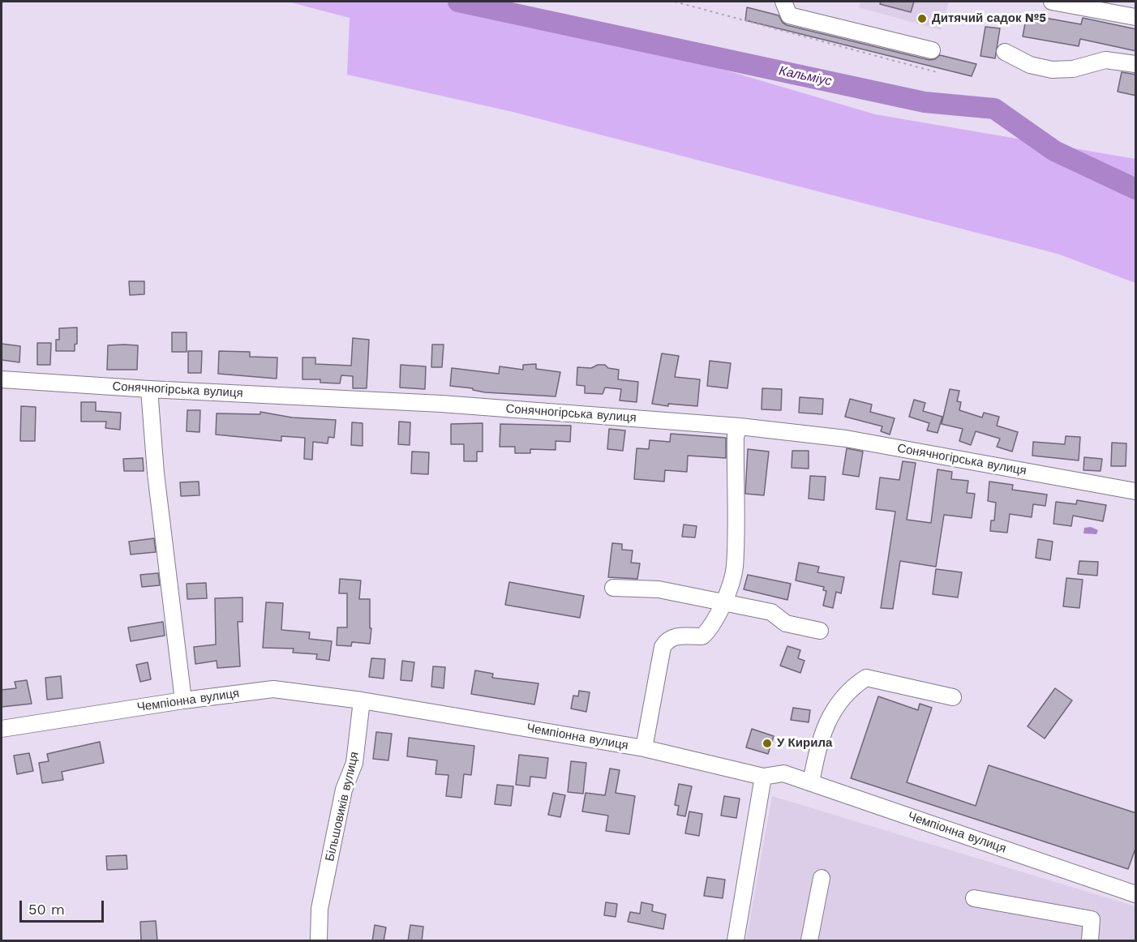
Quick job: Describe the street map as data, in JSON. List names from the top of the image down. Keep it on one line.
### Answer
{"streets":{"street":["Сонячногірська вулиця","Чемпіонна вулиця","Більшовиків вулиця"]},"crossings":[["Чемпіонна вулиця","Більшовиків вулиця"]],"water":["Кальміус"],"places":["Дитячий садок №5","У Кирила"],"scale_bar":"50 m"}
